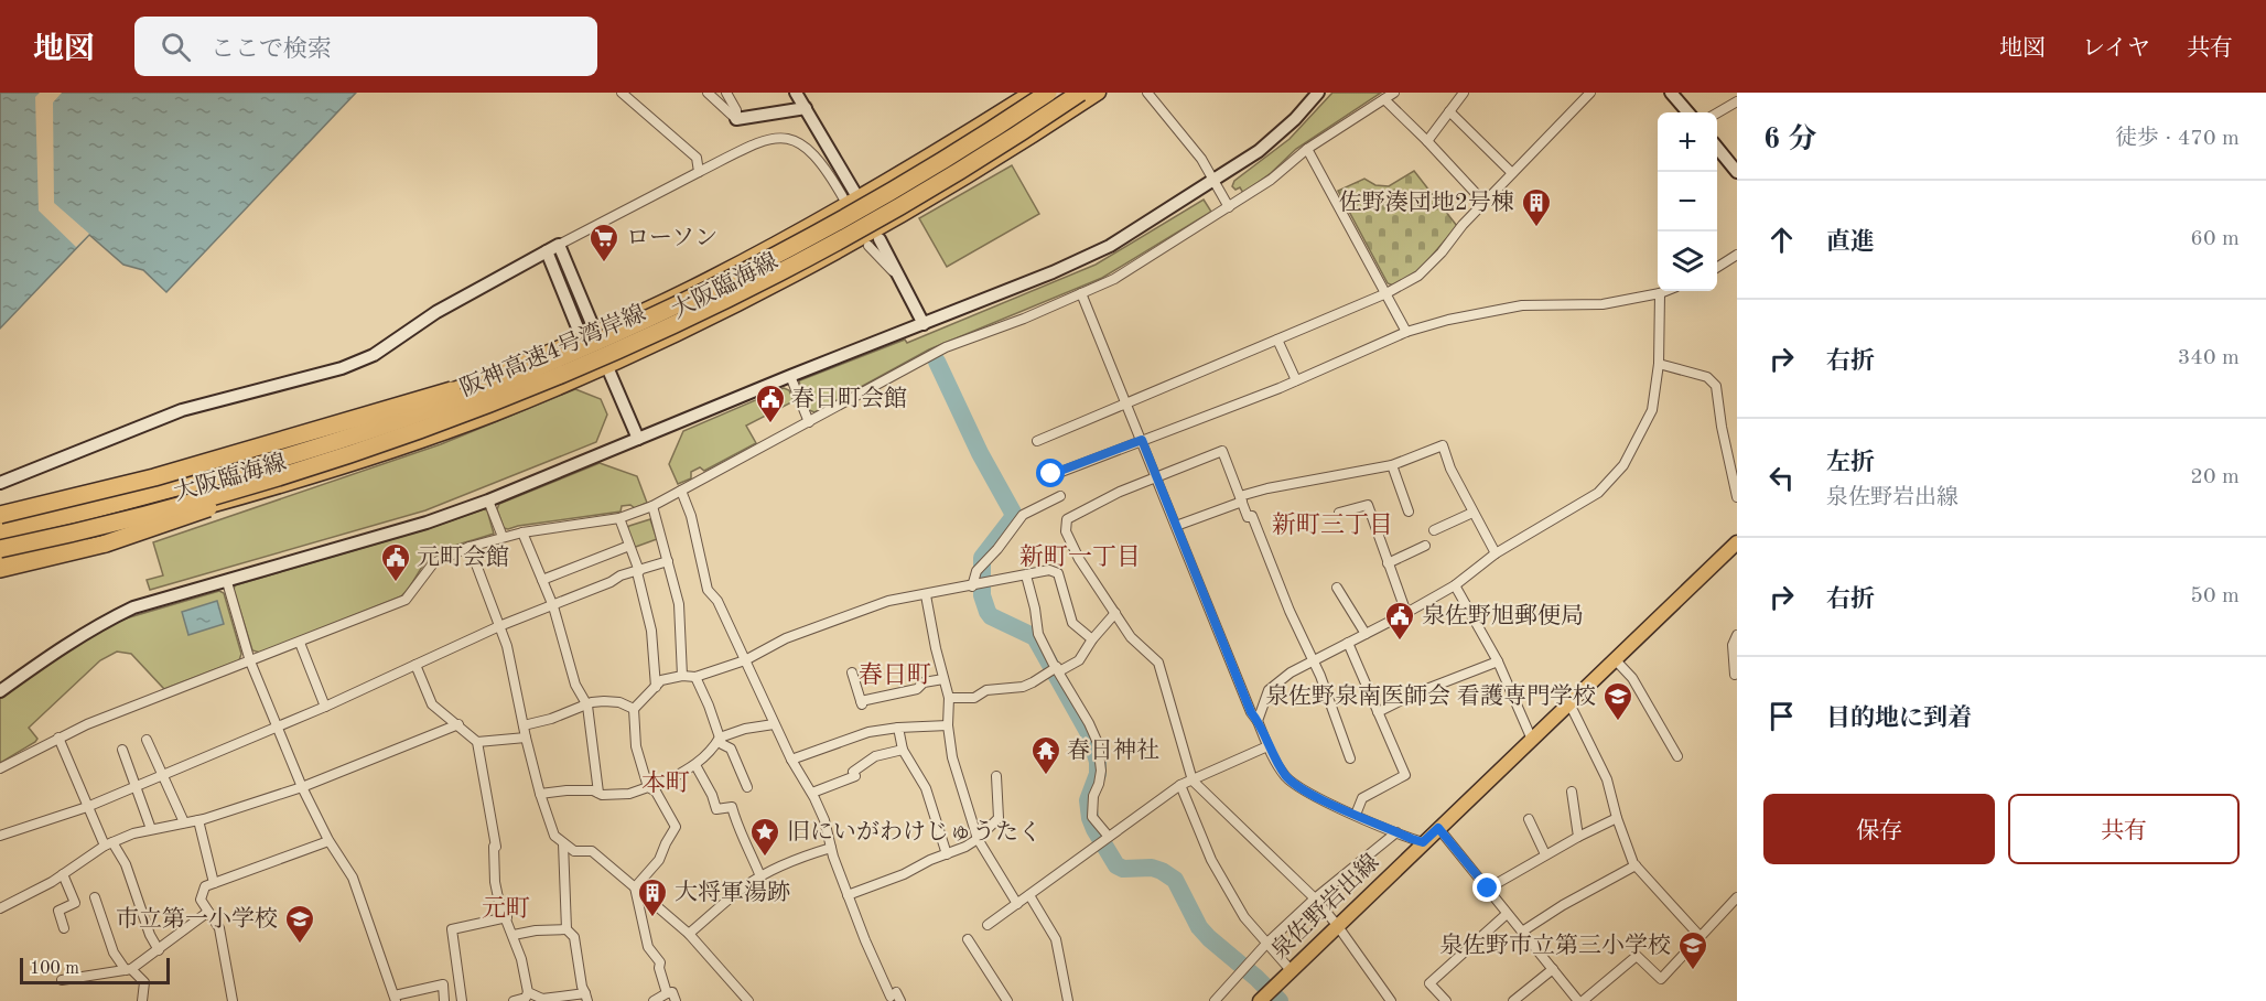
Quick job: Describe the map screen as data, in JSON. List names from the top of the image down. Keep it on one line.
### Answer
{"streets":{"highway":["阪神高速4号湾岸線"],"main road":["大阪臨海線","泉佐野岩出線"]},"districts":["新町三丁目","新町一丁目","春日町","本町","元町"],"places":{"building":["佐野湊団地2号棟","大将軍湯跡"],"supermarket":["ローソン"],"public building":["春日町会館","元町会館","泉佐野旭郵便局"],"school or university":["泉佐野泉南医師会 看護専門学校","市立第一小学校","泉佐野市立第三小学校"],"temple":["春日神社"],"place":["旧にいがわけじゅうたく"]},"scale_bar":"100 m","page":{"header":"地図","search":"ここで検索","nav":["地図","レイヤ","共有"],"heading":["6 分","徒歩 · 470 m"],"map_buttons":["+","−"],"list":[["直進","60 m"],["右折","340 m"],["左折","泉佐野岩出線","20 m"],["右折","50 m"],"目的地に到着"],"buttons":["保存","共有"],"scale":"100 m"}}
